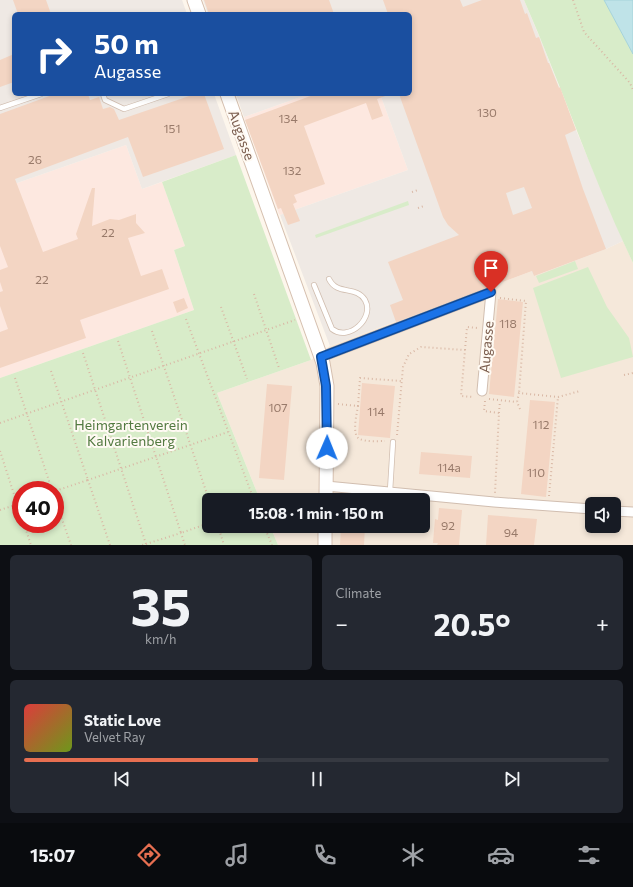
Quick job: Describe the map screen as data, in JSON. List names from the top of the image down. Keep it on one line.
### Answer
{"streets":{"street":["Augasse"]},"parks":["Heimgartenverein Kalvarienberg"],"house_numbers":["130","134","151","26","132","22","22","118","107","114","112","114a","110","92","94"],"page":{"turn":["50 m","Augasse"],"limit":"40","trip":"15:08 · 1 min · 150 m","tile":[["35","km/h"],"Climate"],"heat":["−","20.5°","+"],"song":["Static Love","Velvet Ray"],"tabs":"15:07"}}
